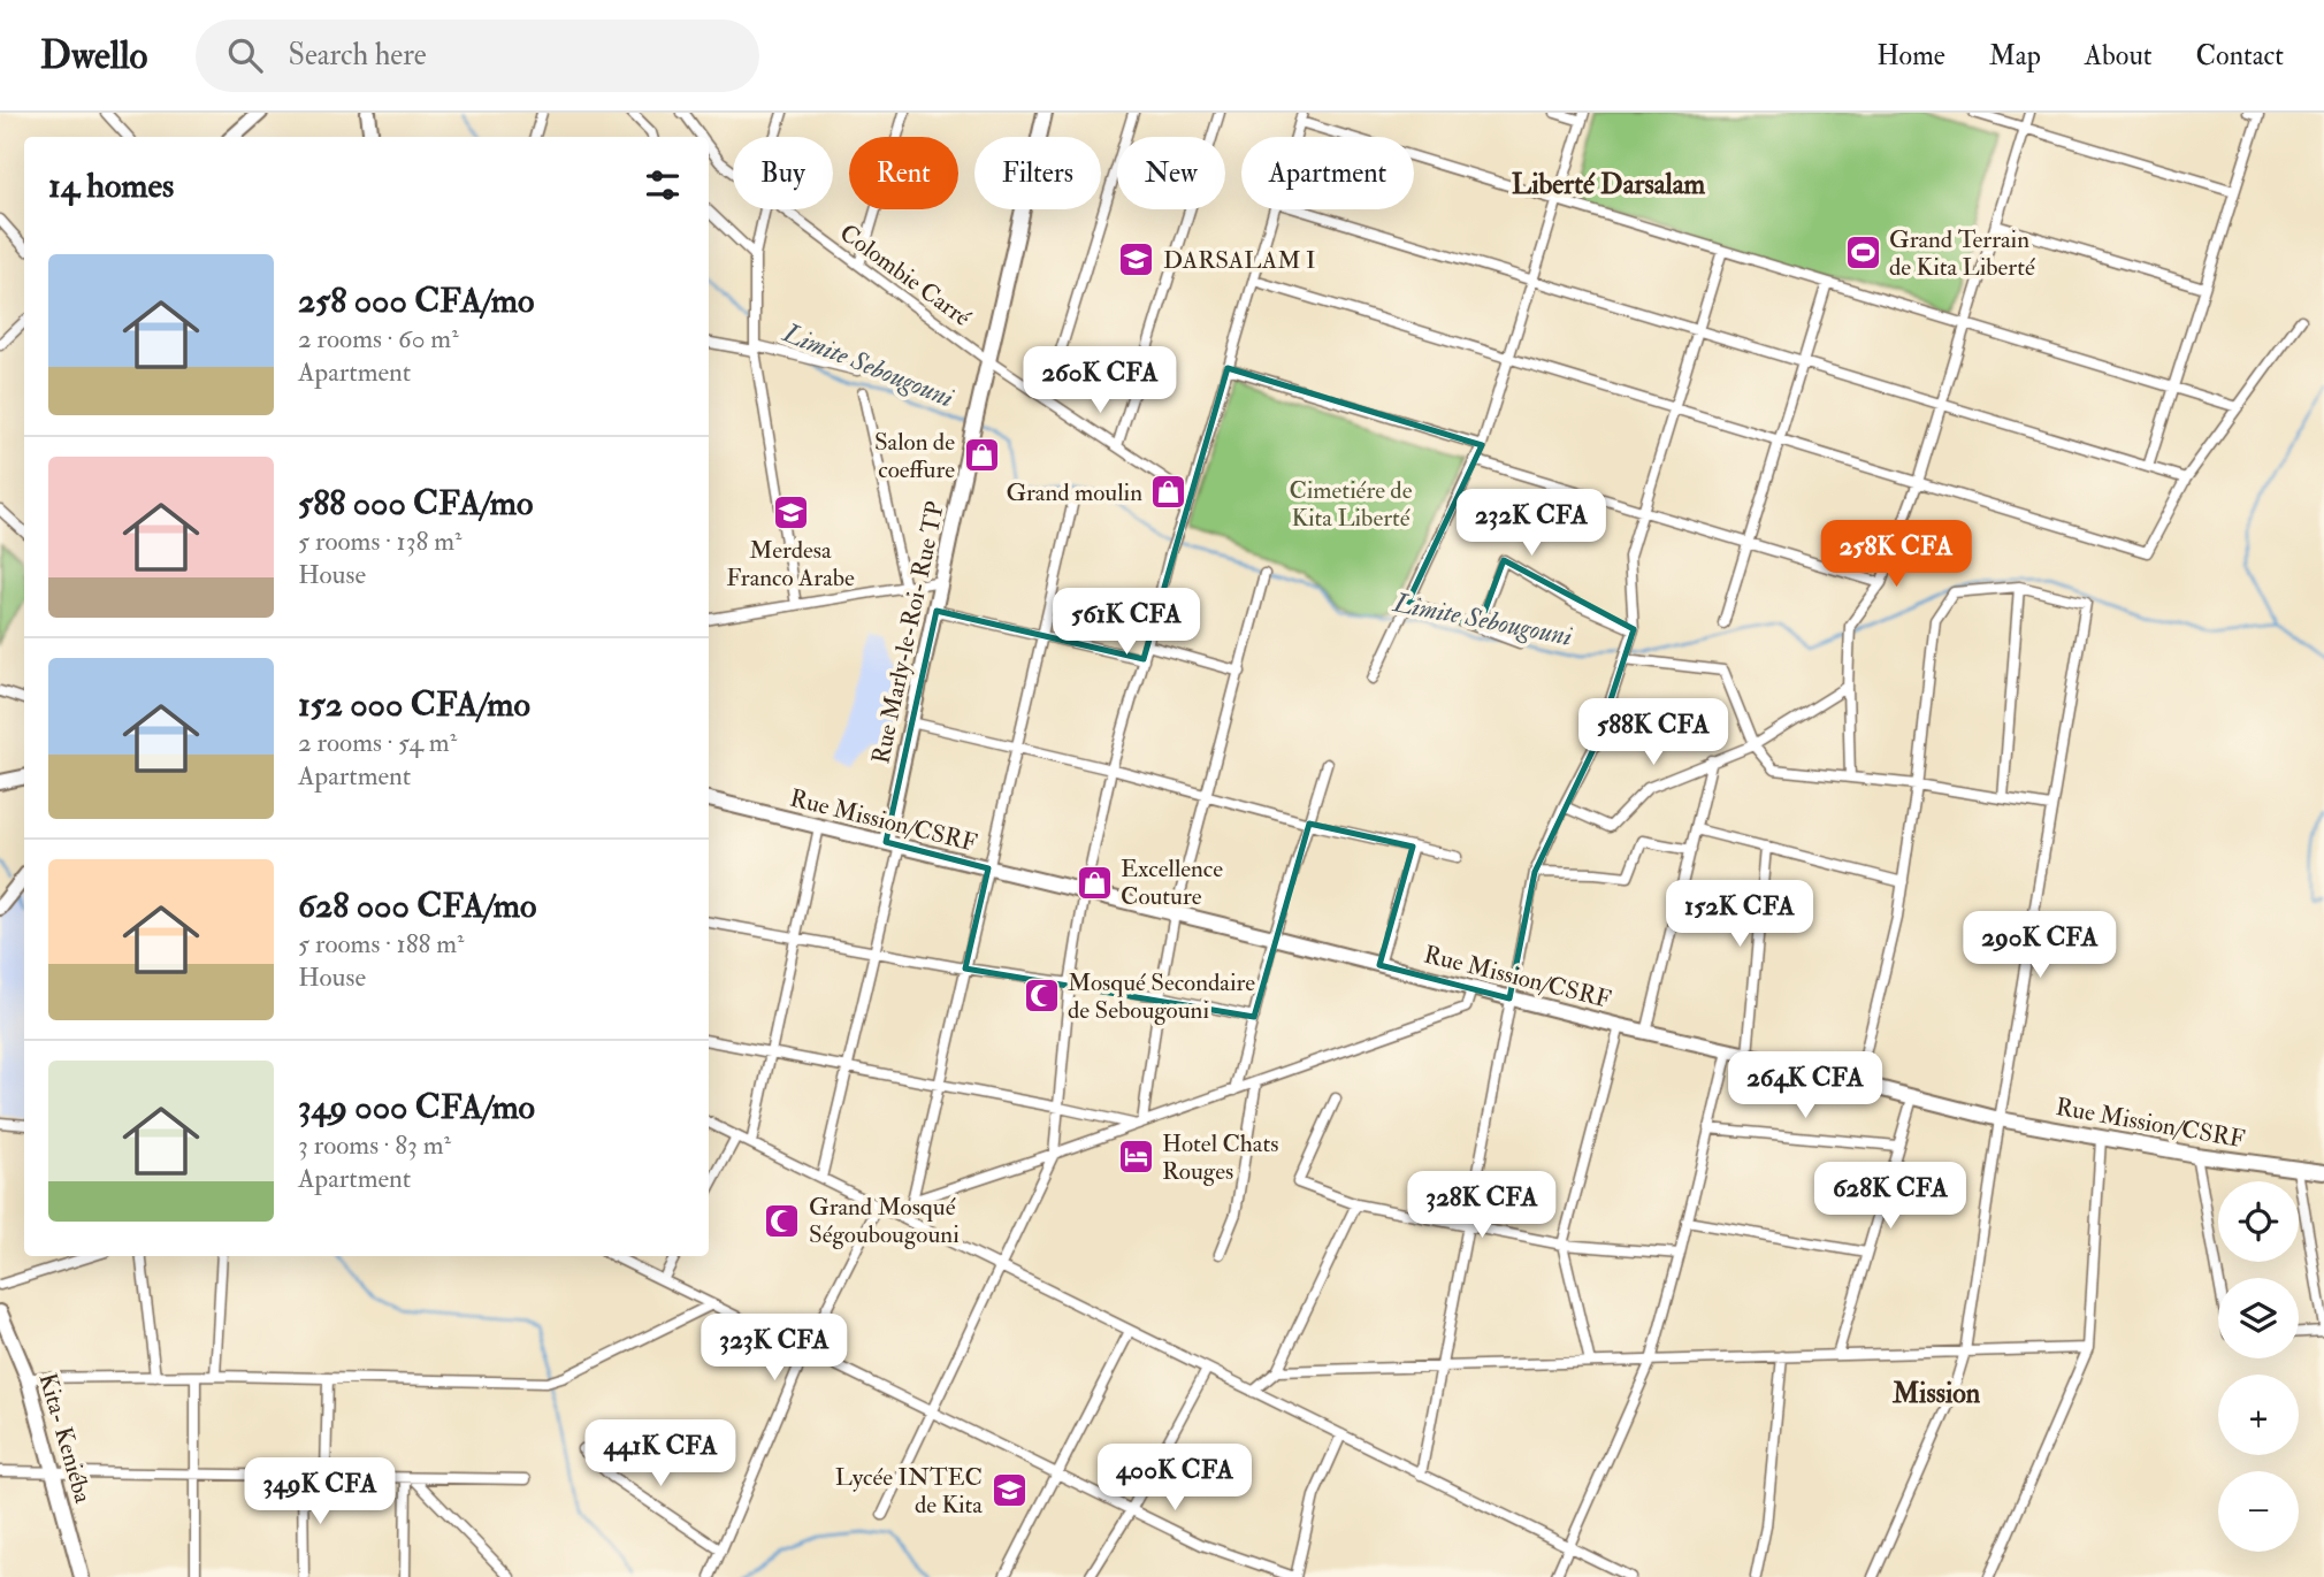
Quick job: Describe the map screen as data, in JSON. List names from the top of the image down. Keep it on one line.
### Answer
{"streets":{"main road":["Rue Marly-le-Roi- Rue TP","Rue Mission/CSRF","Kita- Keniéba"],"street":["Colombie Carré"]},"crossings":[["Colombie Carré","Rue Marly-le-Roi- Rue TP"],["Rue Marly-le-Roi- Rue TP","Rue Mission/CSRF"]],"districts":["Liberté Darsalam","Mission"],"water":["Limite Sebougouni"],"parks":["Cimetiére de Kita Liberté"],"places":{"sports":["Grand Terrain de Kita Liberté"],"school or university":["DARSALAM I","Merdesa Franco Arabe","Lycée INTEC de Kita"],"shop":["Salon de coeffure","Grand moulin","Excellence Couture"],"mosque":["Mosqué Secondaire de Sebougouni","Grand Mosqué Ségoubougouni"],"hotel":["Hotel Chats Rouges"]},"page":{"header":"Dwello","search":"Search here","nav":["Home","Map","About","Contact"],"chip":["Buy","Rent","Filters","New","Apartment"],"heading":"14 homes","list":[{"name":"258 000 CFA/mo","note":"2 rooms · 60 m² · Apartment"},{"name":"588 000 CFA/mo","note":"5 rooms · 138 m² · House"},{"name":"152 000 CFA/mo","note":"2 rooms · 54 m² · Apartment"},{"name":"628 000 CFA/mo","note":"5 rooms · 188 m² · House"},{"name":"349 000 CFA/mo","note":"3 rooms · 83 m² · Apartment"}],"price":["260K CFA","232K CFA","258K CFA","561K CFA","588K CFA","152K CFA","290K CFA","264K CFA","628K CFA","328K CFA","323K CFA","441K CFA","400K CFA","349K CFA"],"map_buttons":["+","−"]}}
